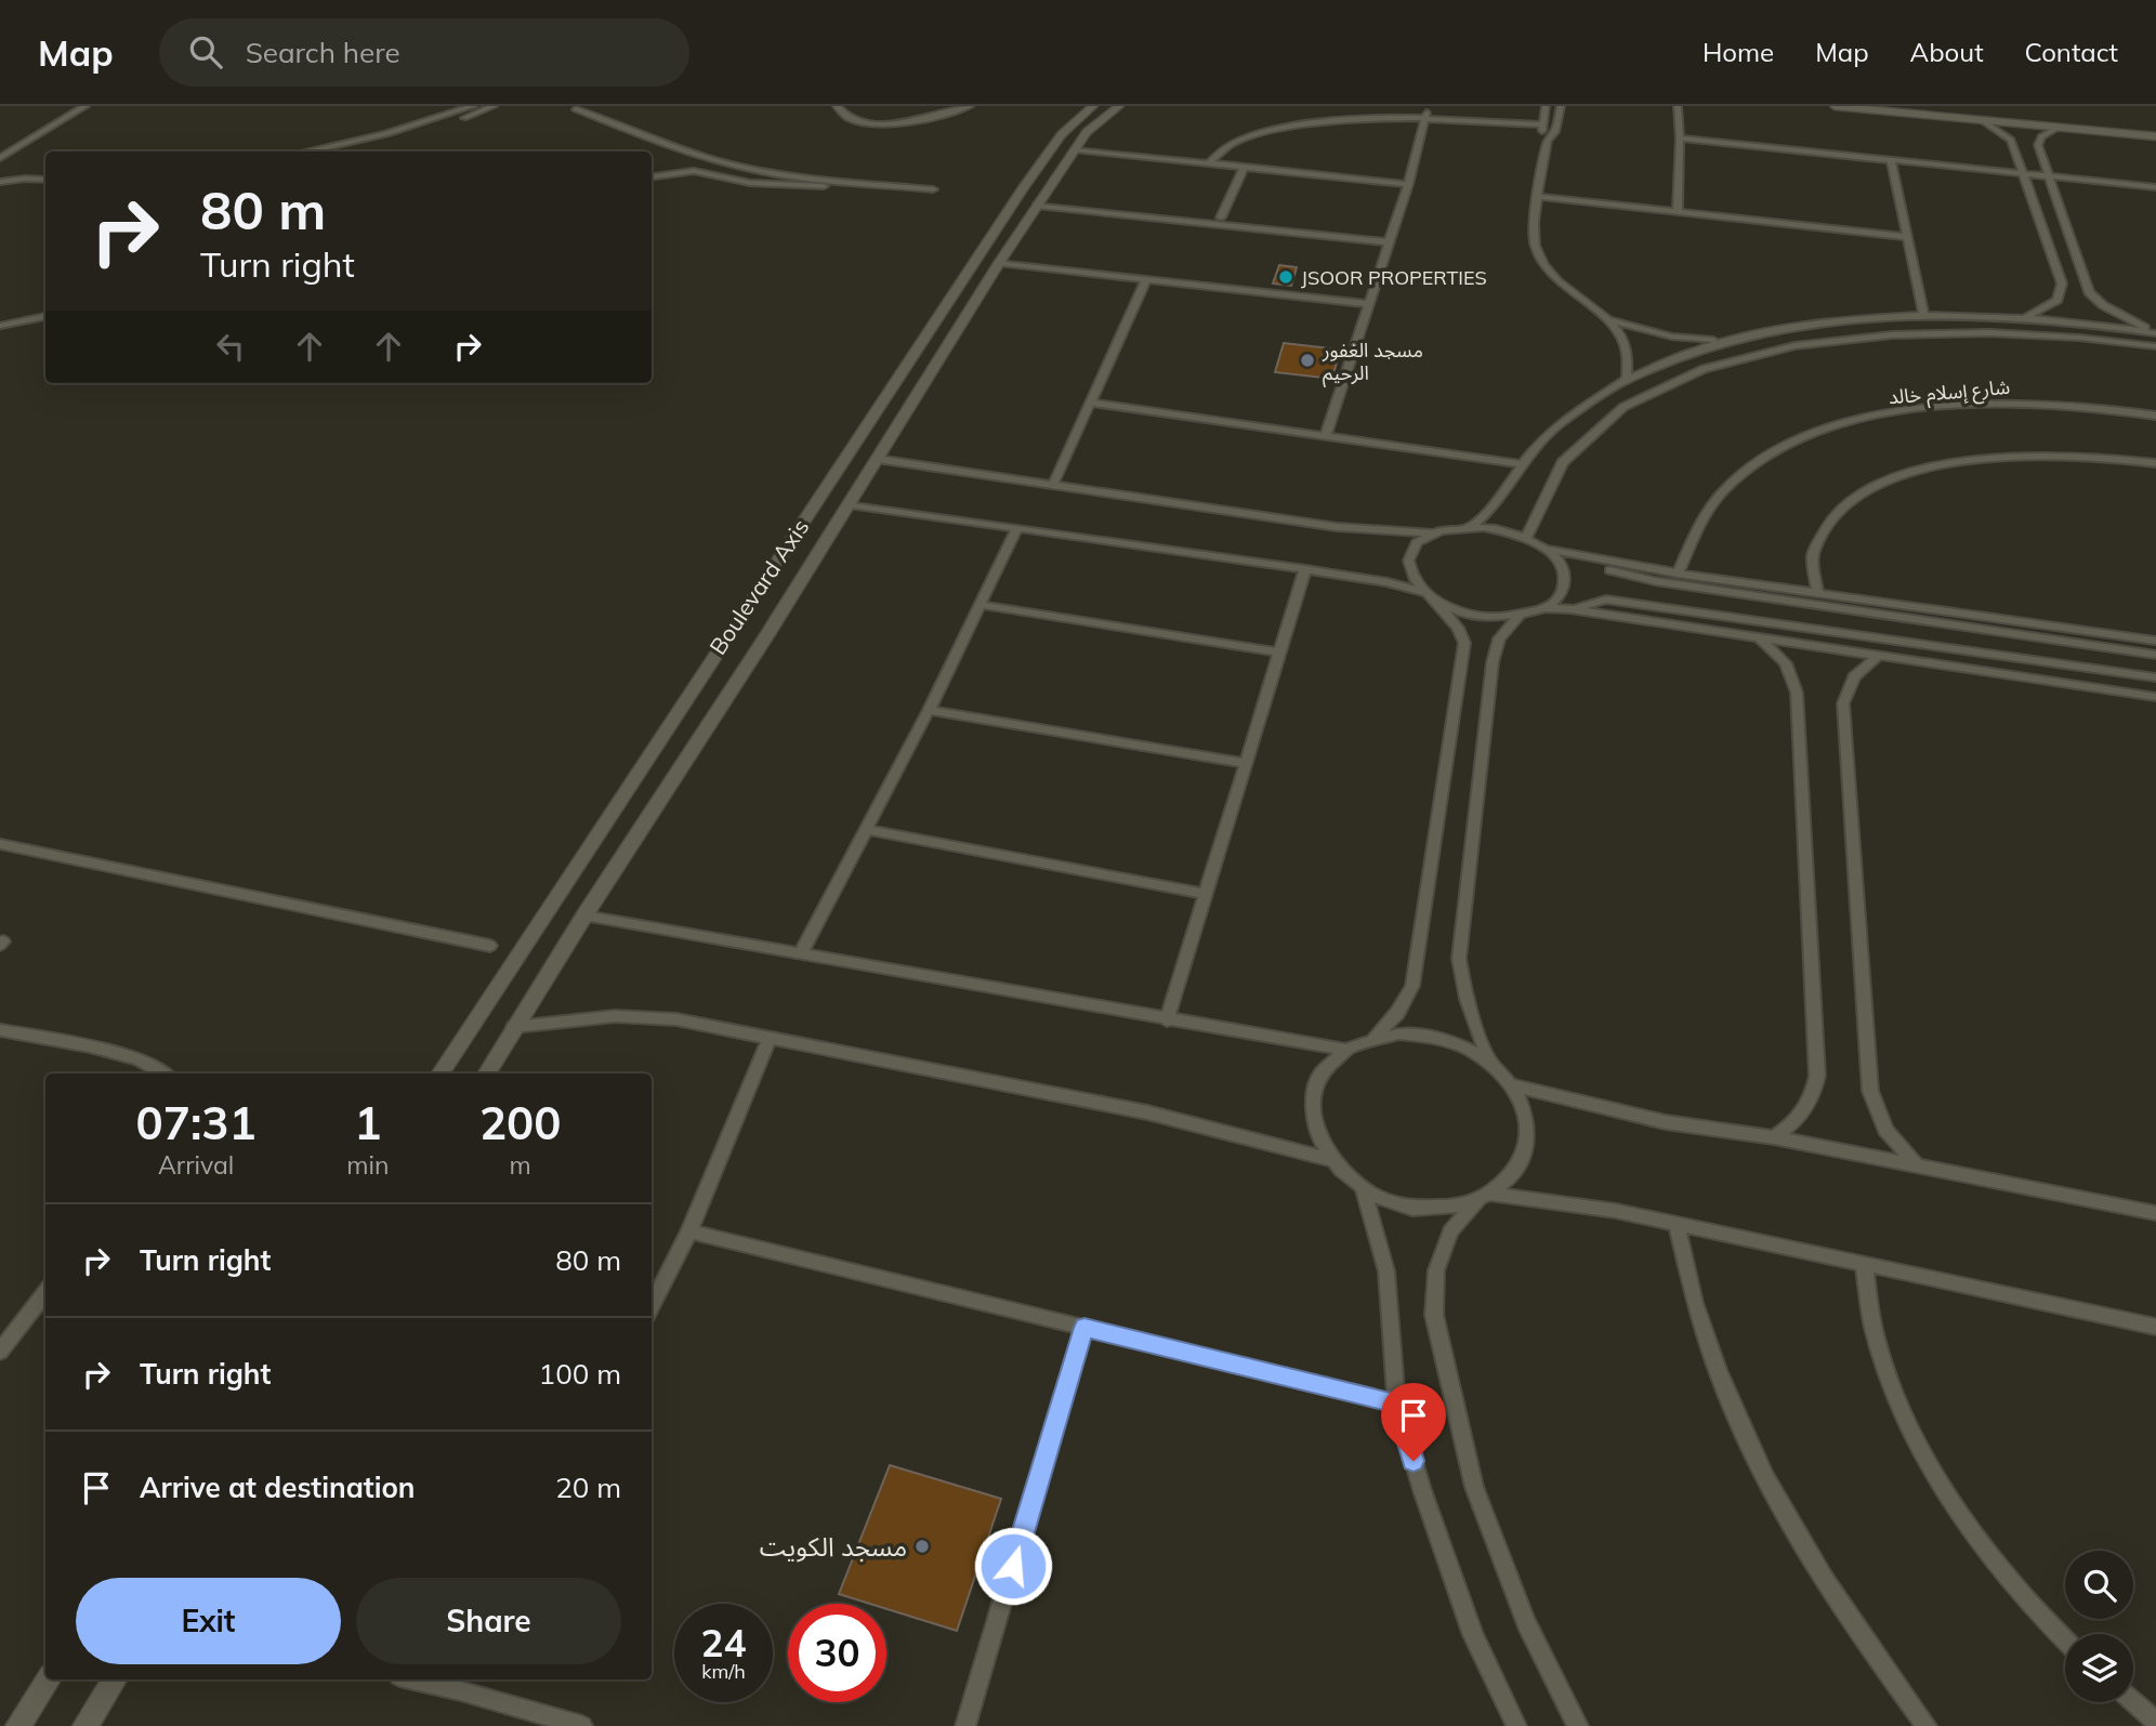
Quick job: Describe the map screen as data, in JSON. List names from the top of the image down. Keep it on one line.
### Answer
{"streets":{"street":["شارع إسلام خالد","Boulevard Axis"]},"places":["JSOOR PROPERTIES","مسجد الغفور الرحيم","مسجد الكويت"],"page":{"header":"Map","search":"Search here","nav":["Home","Map","About","Contact"],"turn":["80 m","Turn right"],"eta":["07:31","Arrival","1","min","200","m"],"list":[{"name":"Turn right","value":"80 m"},{"name":"Turn right","value":"100 m"},{"name":"Arrive at destination","value":"20 m"}],"buttons":["Exit","Share"],"speed":"24 km/h","limit":"30"}}
